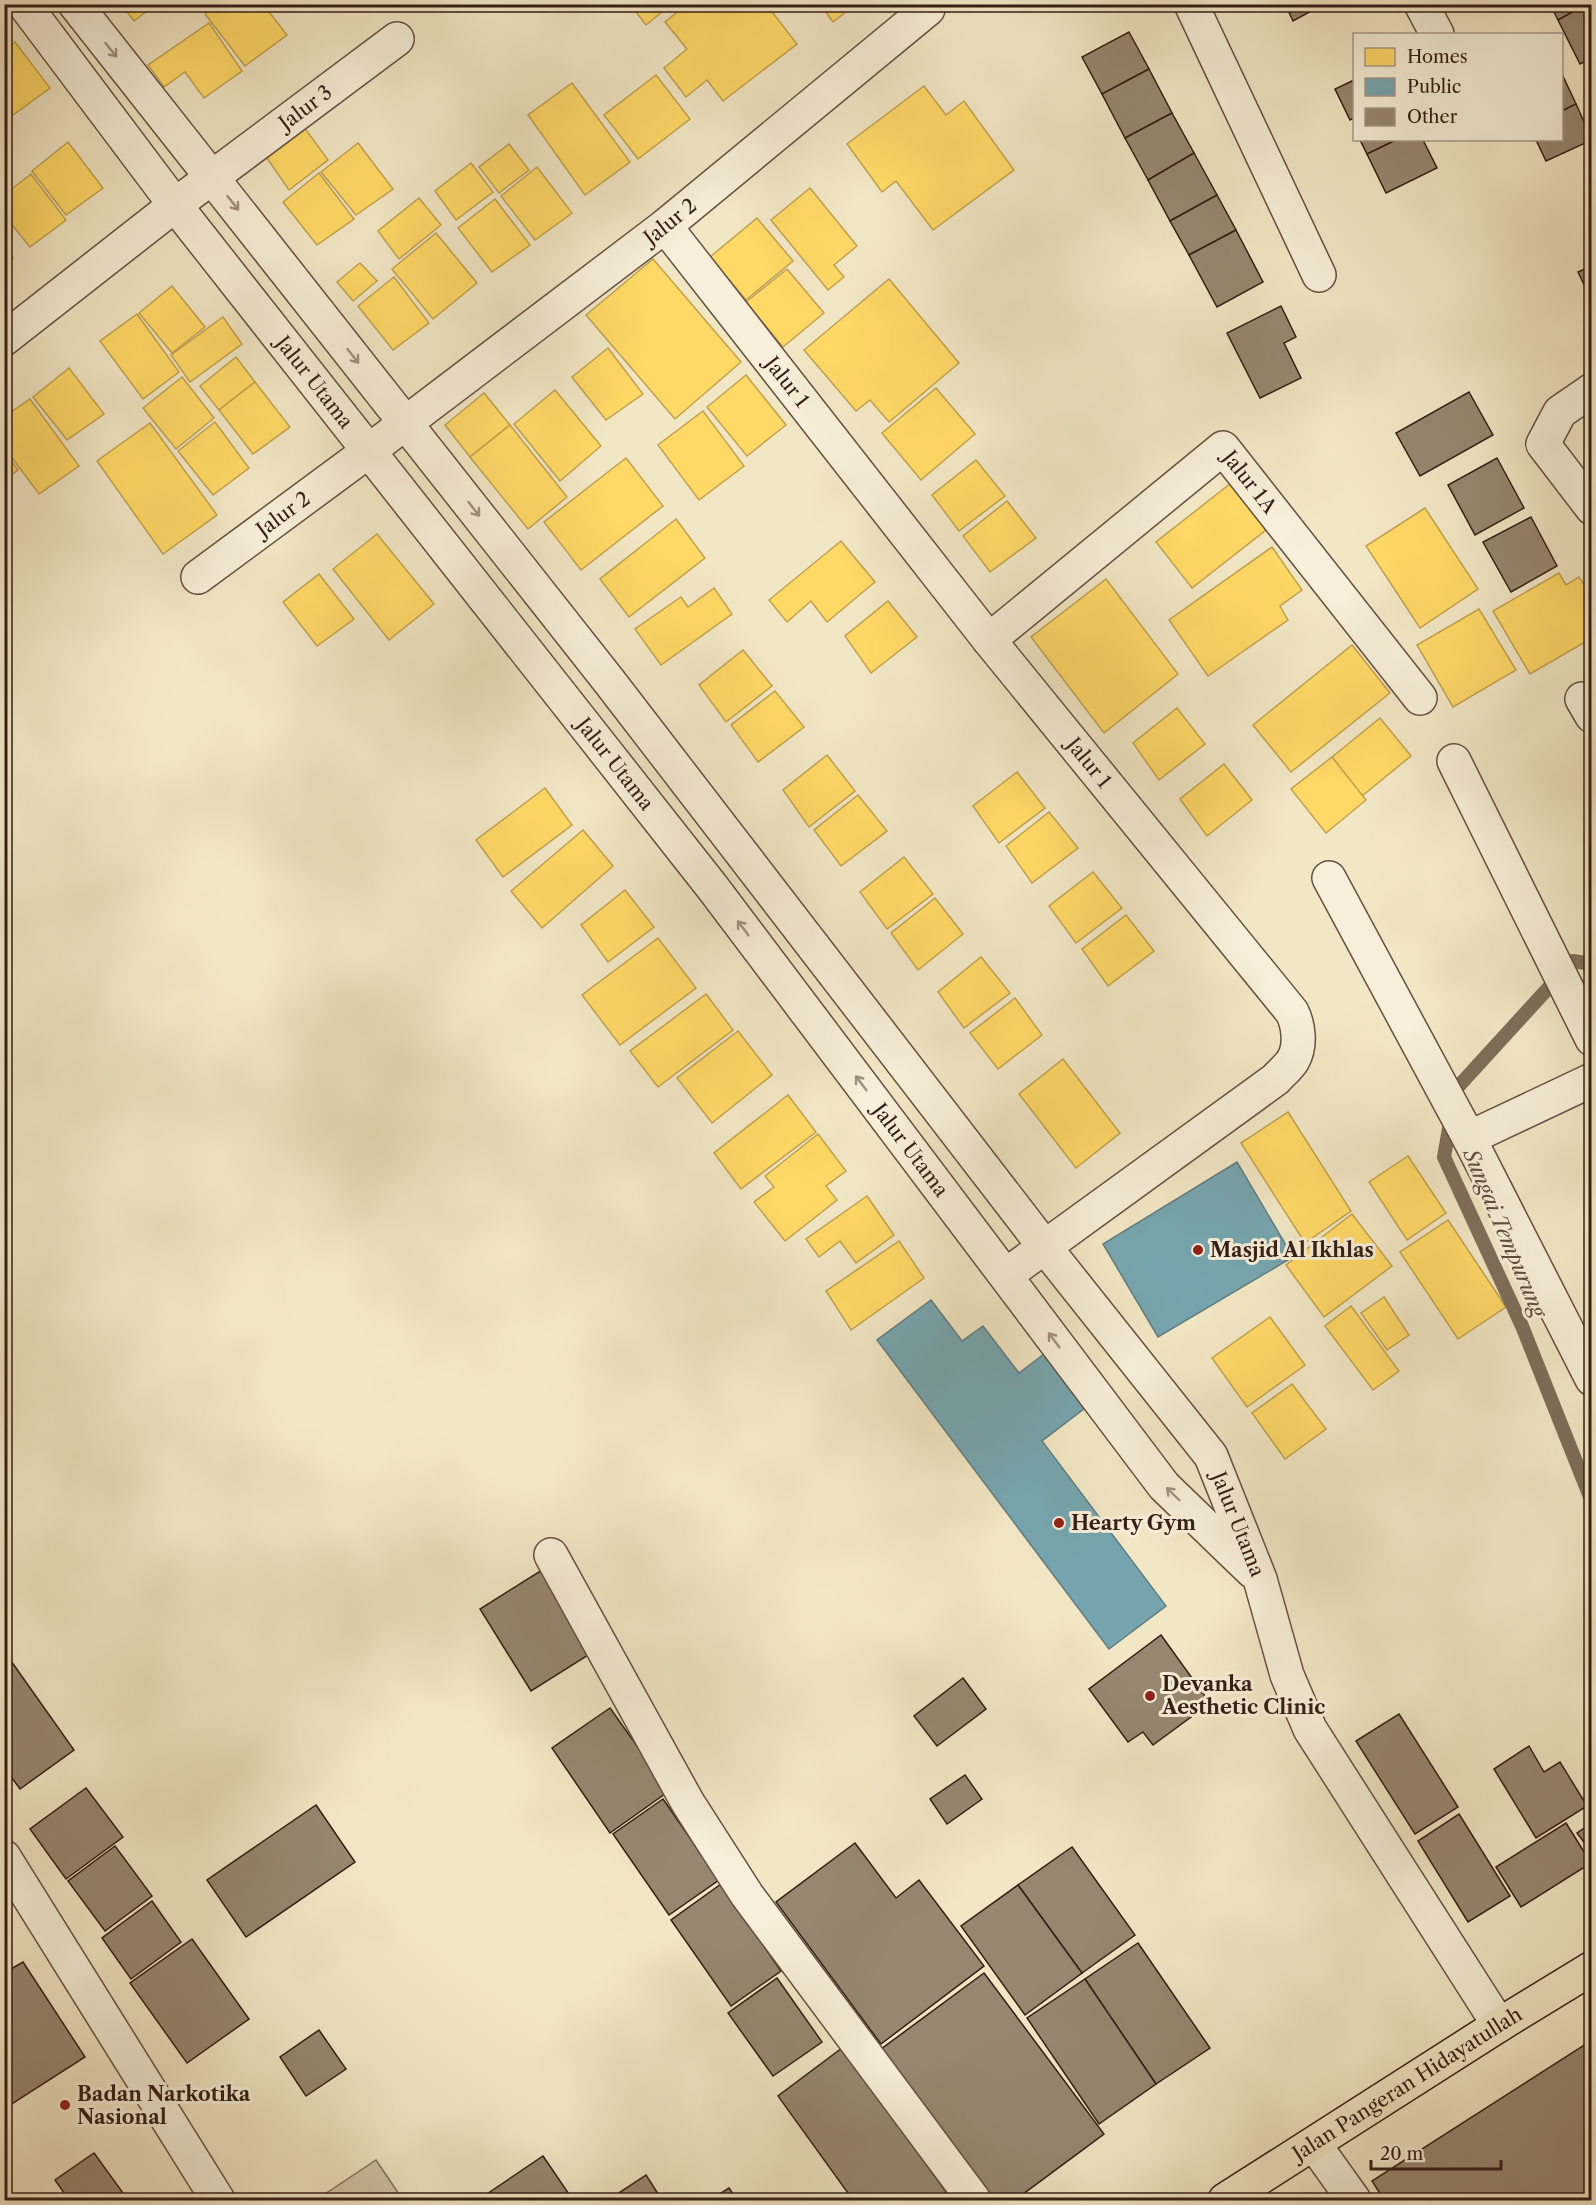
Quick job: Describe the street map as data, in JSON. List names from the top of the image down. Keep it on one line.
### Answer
{"streets":{"main road":["Jalan Pangeran Hidayatullah"],"street":["Jalur 3","Jalur 2","Jalur Utama","Jalur 1","Jalur 1A"]},"crossings":[["Jalur 3","Jalur Utama"],["Jalur 2","Jalur Utama"],["Jalur 2","Jalur 1"],["Jalur Utama","Jalur 1"],["Jalur 1","Jalur 1A"]],"water":["Sungai Tempurung"],"places":["Masjid Al Ikhlas","Hearty Gym","Devanka Aesthetic Clinic","Badan Narkotika Nasional"],"legend":["Homes","Public","Other"],"scale_bar":"20 m"}
